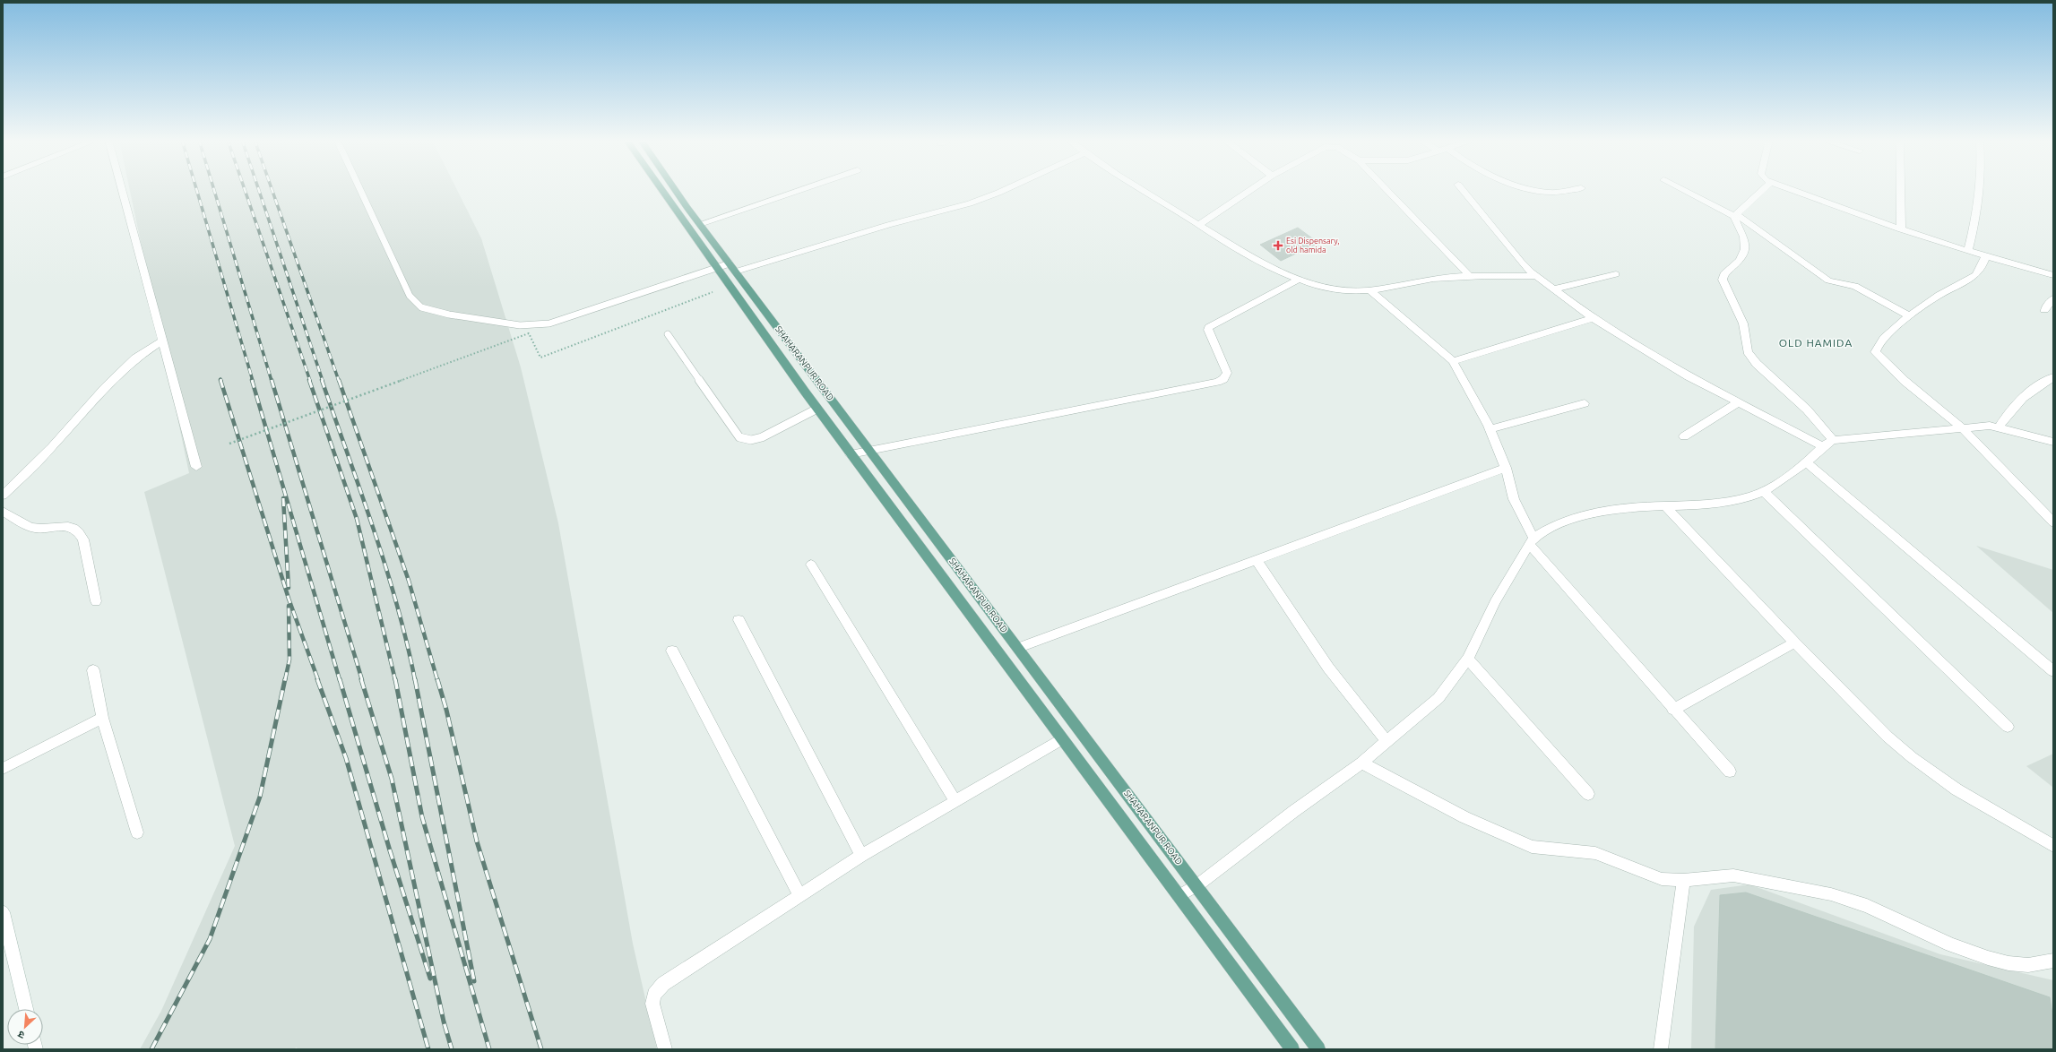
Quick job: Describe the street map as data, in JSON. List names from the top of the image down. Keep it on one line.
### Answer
{"streets":{"main road":["SHAHARANPUR ROAD"]},"districts":["OLD HAMIDA"],"places":{"health":["Esi Dispensary, old hamida"]},"north":"bottom left"}
